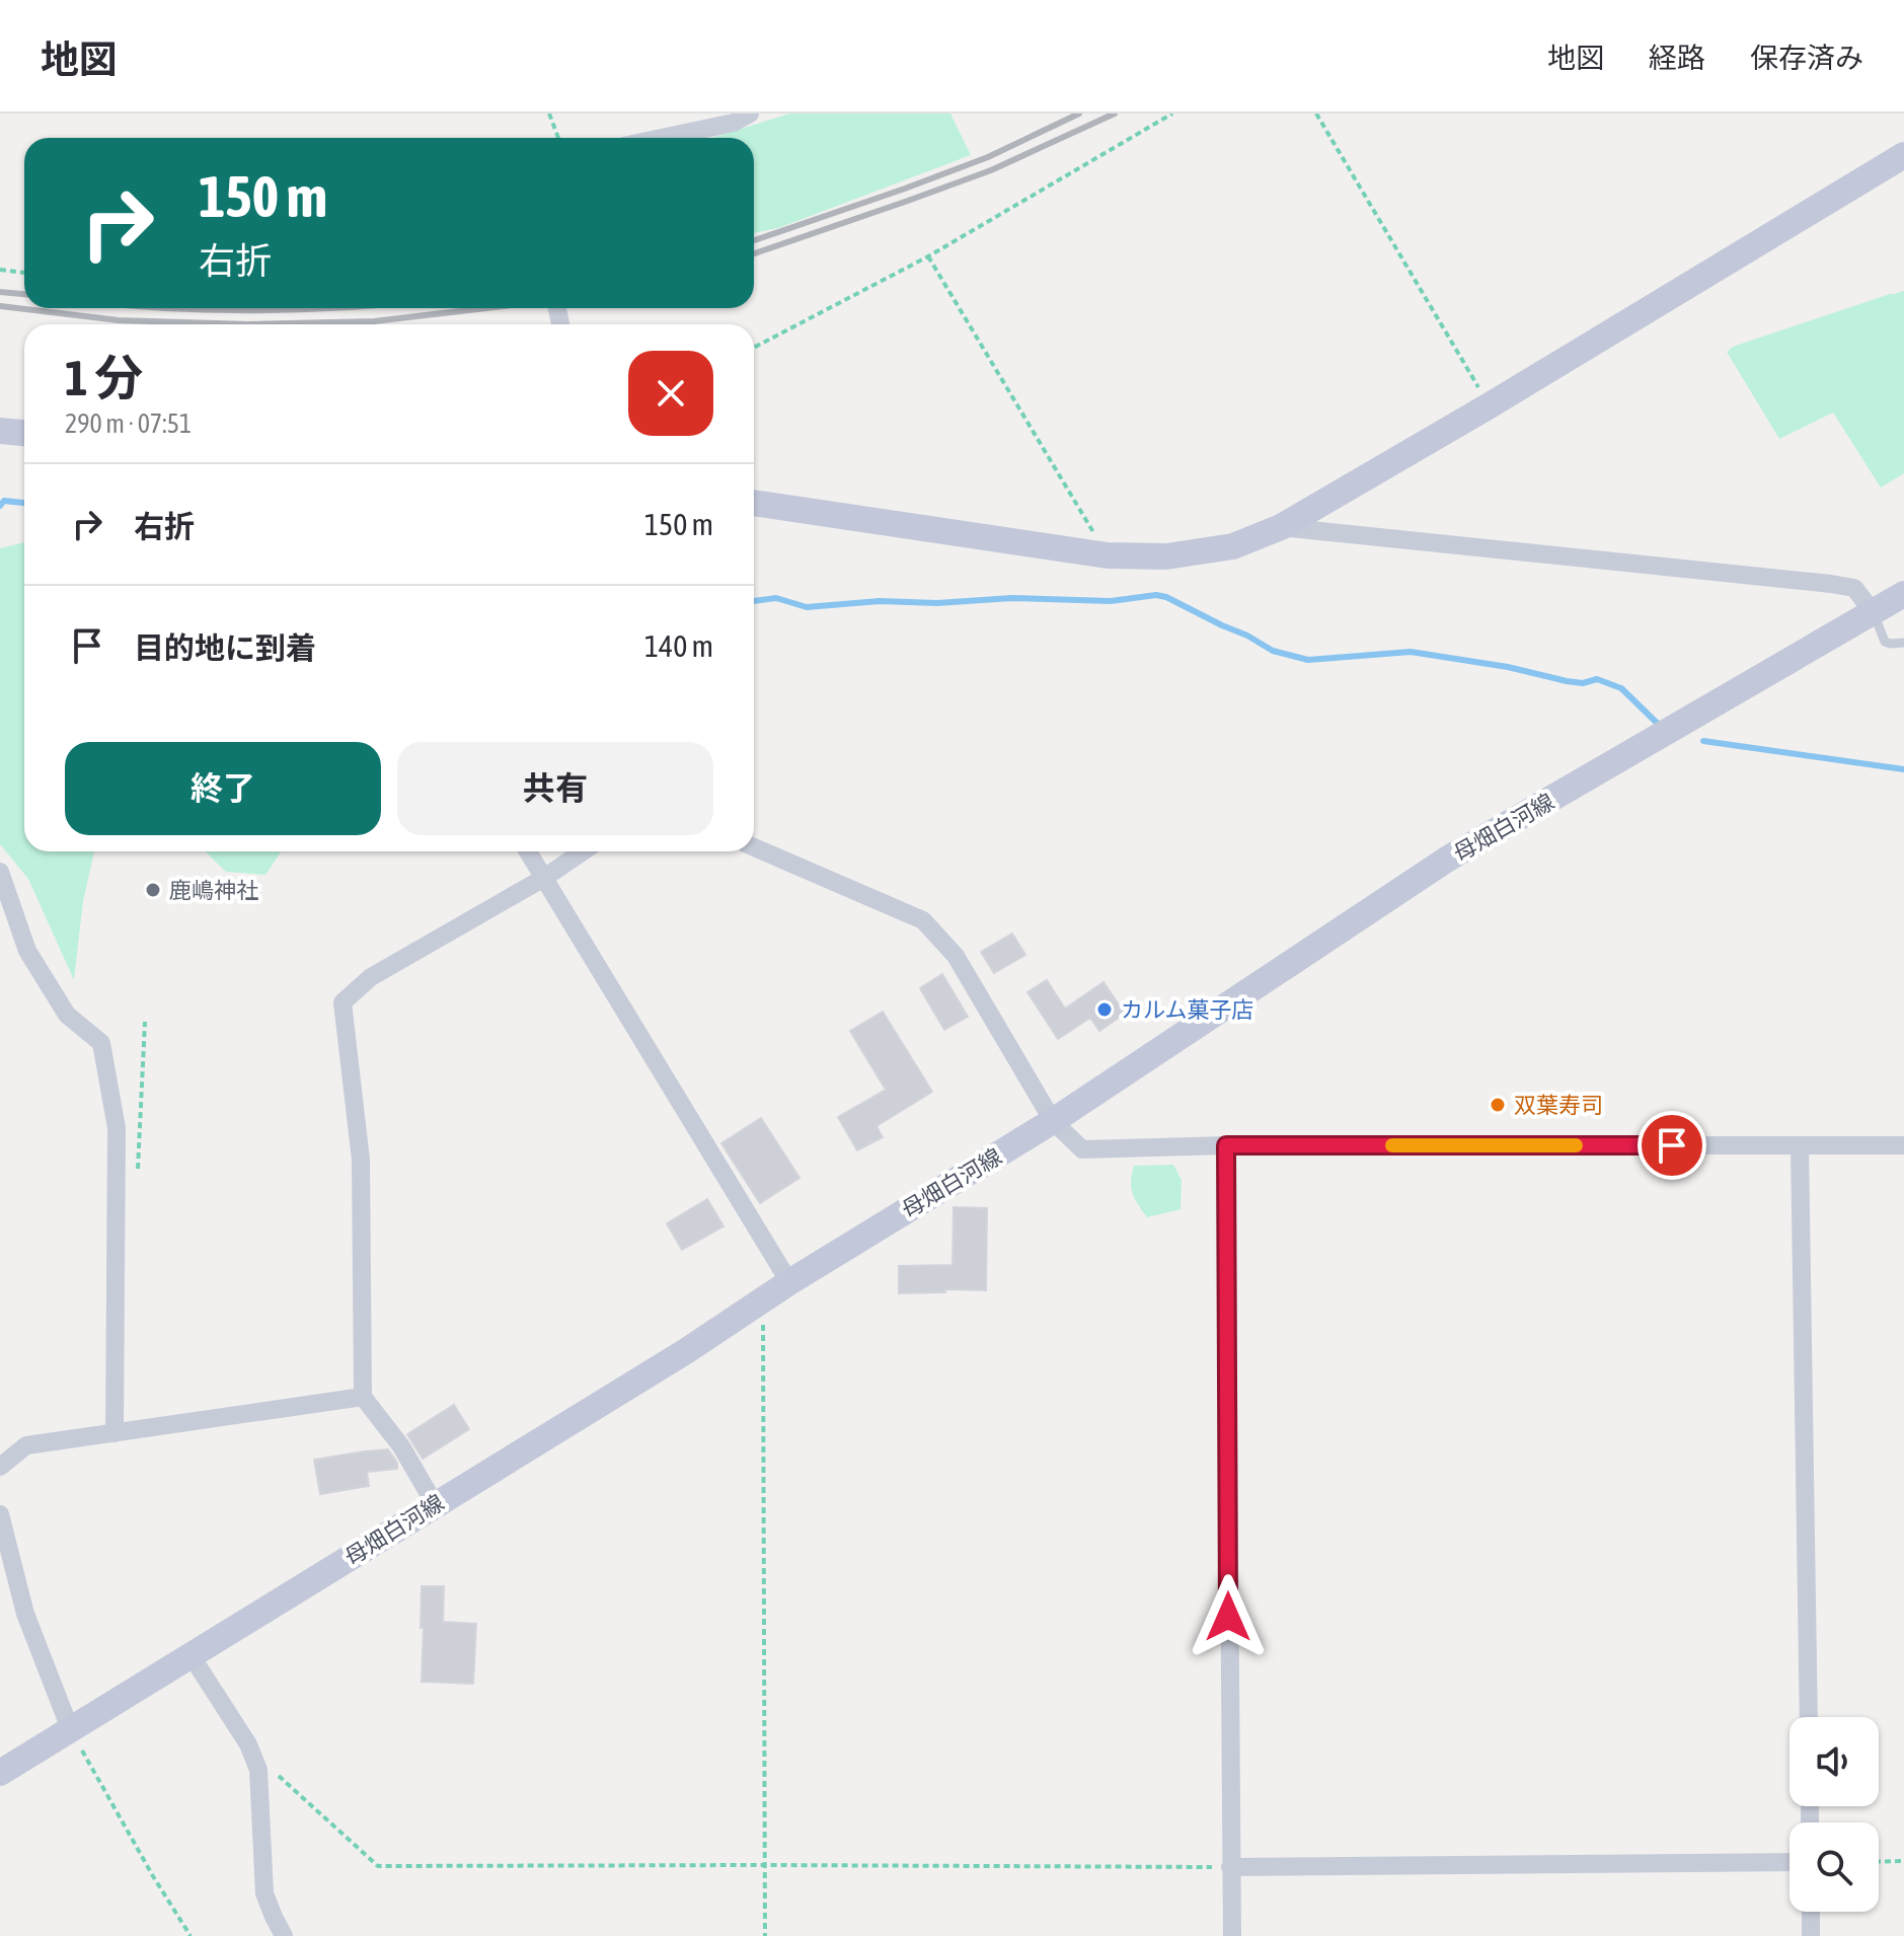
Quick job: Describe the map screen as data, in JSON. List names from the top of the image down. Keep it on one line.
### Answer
{"streets":{"main road":["母畑白河線"]},"places":["鹿嶋神社","カルム菓子店","双葉寿司"],"page":{"header":"地図","nav":["地図","経路","保存済み"],"turn":["150 m","右折"],"heading":["1 分","290 m · 07:51"],"list":[{"name":"右折","value":"150 m"},{"name":"目的地に到着","value":"140 m"}],"buttons":["終了","共有"]}}
